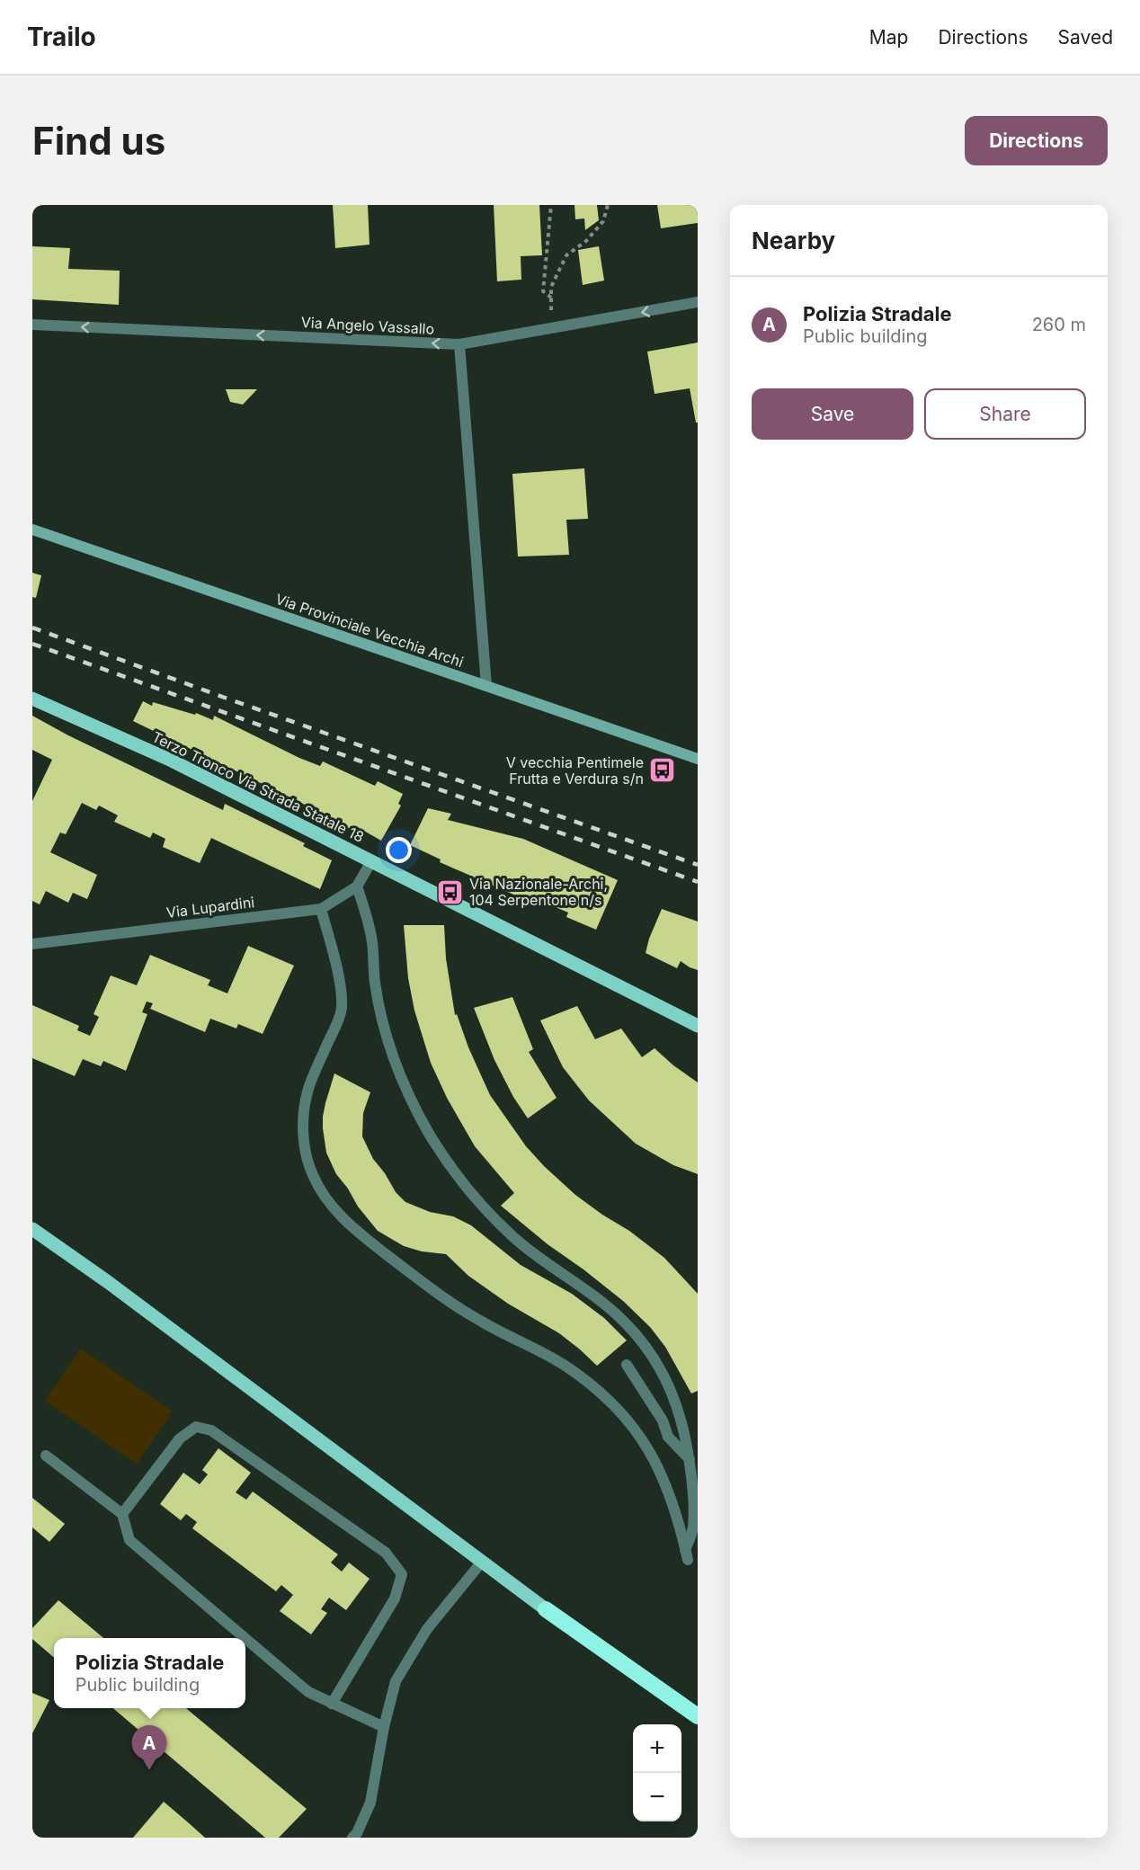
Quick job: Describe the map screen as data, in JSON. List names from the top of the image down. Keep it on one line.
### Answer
{"streets":{"main road":["Terzo Tronco Via Strada Statale 18"],"street":["Via Angelo Vassallo","Via Provinciale Vecchia Archi","Via Lupardini"]},"one_way":["Via Angelo Vassallo"],"places":{"bus stop":["V vecchia Pentimele Frutta e Verdura s/n","Via Nazionale-Archi, 104 Serpentone n/s"]},"page":{"header":"Trailo","nav":["Map","Directions","Saved"],"buttons":["Directions",["Save","Share"]],"title":"Find us","heading":"Nearby","list":[{"mark":"A","name":"Polizia Stradale","note":"Public building","value":"260 m"}],"popup":["Polizia Stradale","Public building"],"map_buttons":["+","−"],"pins":"A"}}
